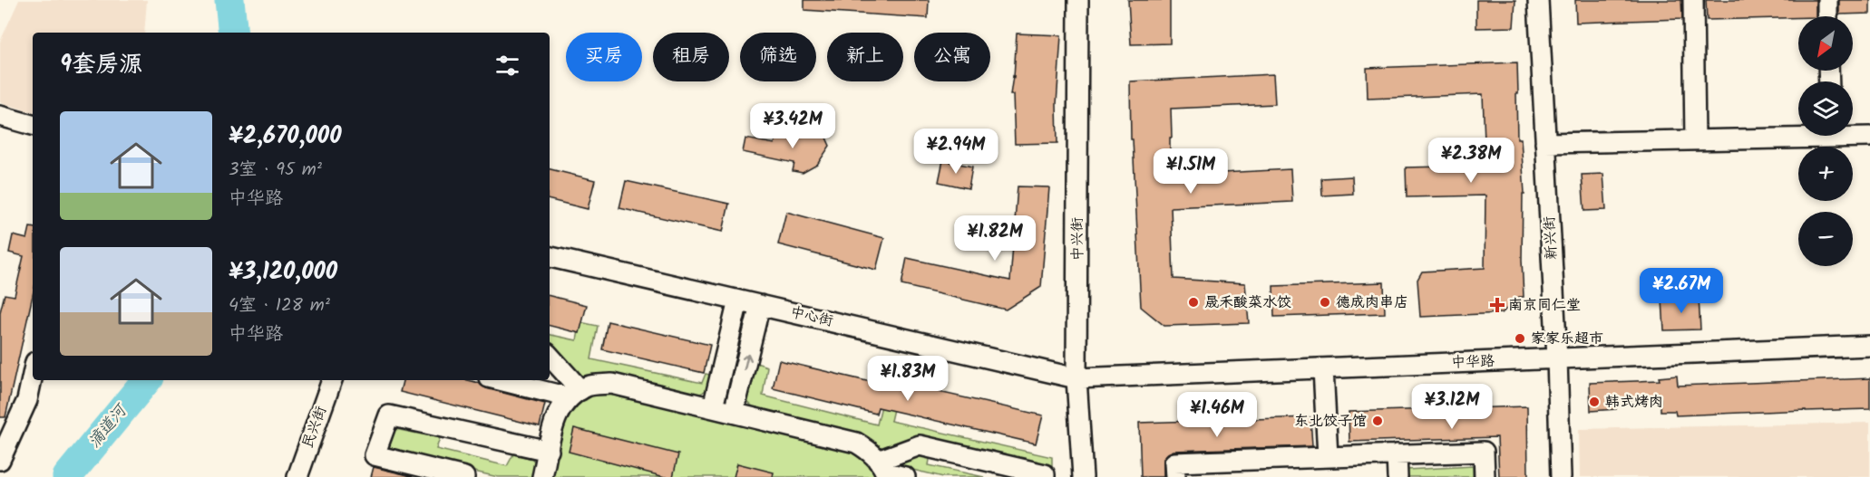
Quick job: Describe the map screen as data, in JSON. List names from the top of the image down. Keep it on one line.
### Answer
{"streets":{"street":["新兴街","中兴街","中心街","中华路","民兴街"]},"crossings":[["新兴街","中华路"],["中兴街","中心街"],["中兴街","中华路"],["中心街","中华路"]],"water":["滴道河"],"places":{"other":["晟禾酸菜水饺","德成肉串店","家家乐超市","韩式烤肉","东北饺子馆"],"health":["南京同仁堂"]},"north":"bottom left","page":{"map_buttons":["+","−"],"chip":["买房","租房","筛选","新上","公寓"],"heading":"9套房源","list":[{"name":"¥2,670,000","note":"3室 · 95 m² · 中华路"},{"name":"¥3,120,000","note":"4室 · 128 m² · 中华路"}],"price":["¥3.42M","¥2.94M","¥2.38M","¥1.51M","¥1.82M","¥2.67M","¥1.83M","¥3.12M","¥1.46M"]}}
